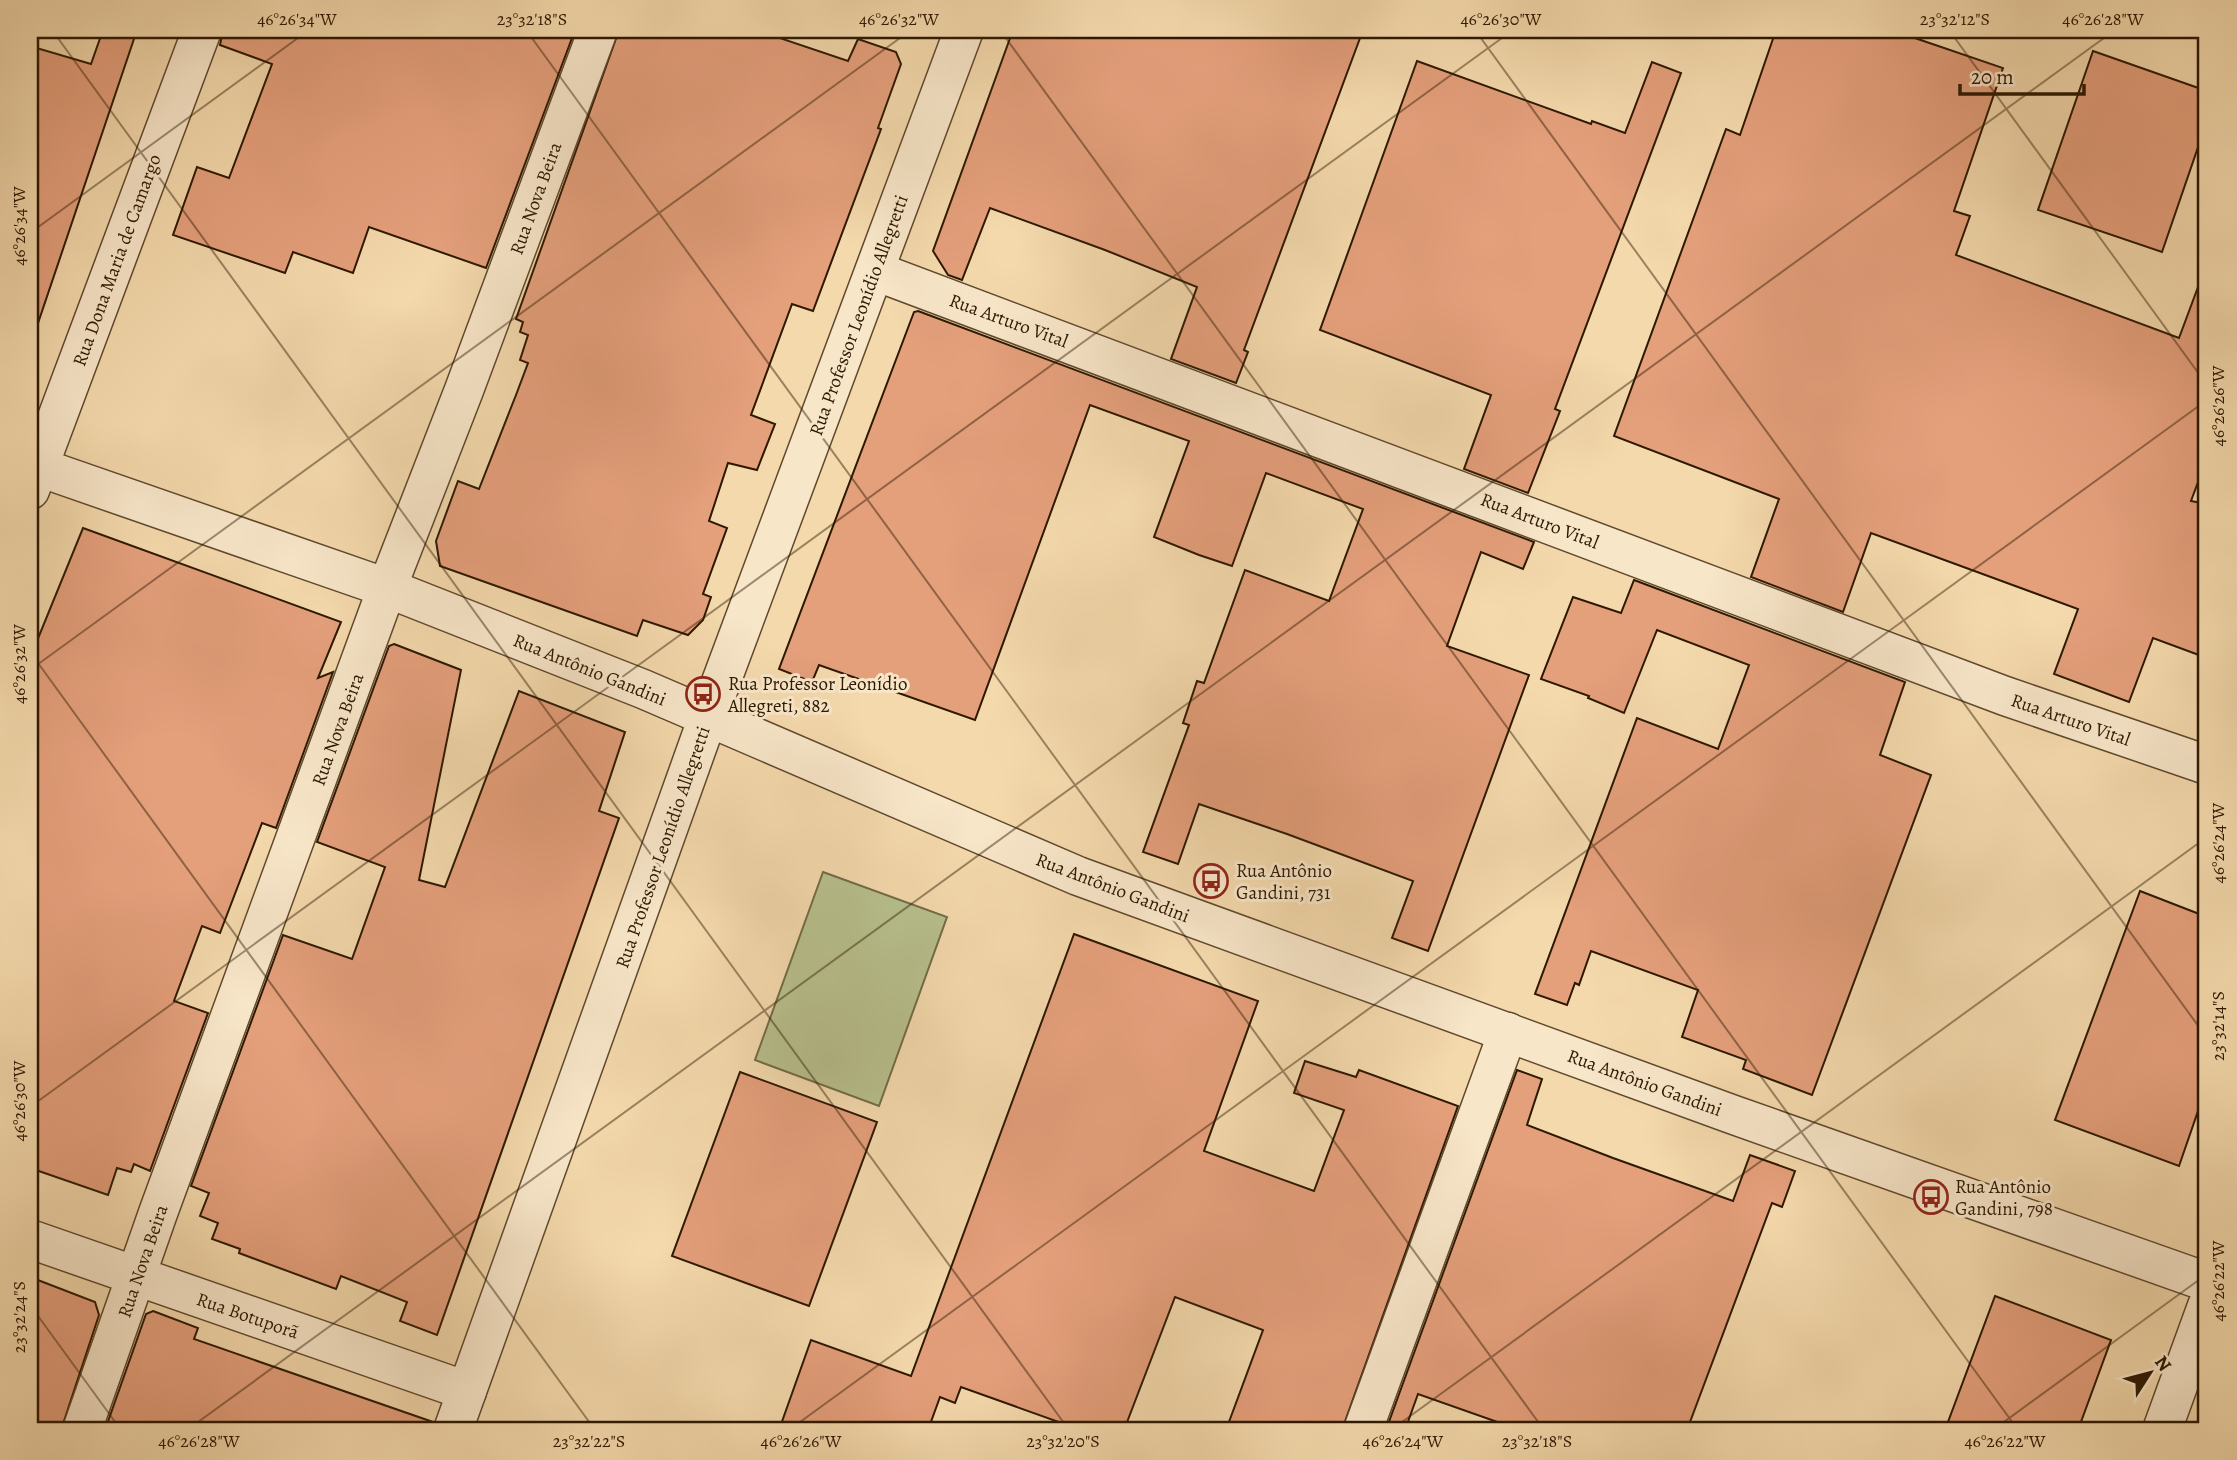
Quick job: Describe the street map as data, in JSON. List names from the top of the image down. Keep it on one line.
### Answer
{"streets":{"street":["Rua Nova Beira","Rua Dona Maria de Camargo","Rua Professor Leonídio Allegretti","Rua Arturo Vital","Rua Antônio Gandini","Rua Botuporã"]},"crossings":[["Rua Nova Beira","Rua Antônio Gandini"],["Rua Nova Beira","Rua Botuporã"],["Rua Dona Maria de Camargo","Rua Antônio Gandini"],["Rua Professor Leonídio Allegretti","Rua Arturo Vital"],["Rua Professor Leonídio Allegretti","Rua Antônio Gandini"],["Rua Professor Leonídio Allegretti","Rua Botuporã"]],"places":{"bus stop":["Rua Professor Leonídio Allegreti, 882","Rua Antônio Gandini, 731","Rua Antônio Gandini, 798"]},"scale_bar":"20 m","north":"top right","coordinates":["46°26'34\"W","23°32'18\"S","46°26'32\"W","46°26'30\"W","23°32'12\"S","46°26'28\"W","46°26'26\"W","46°26'24\"W","23°32'14\"S","46°26'22\"W","23°32'24\"S","23°32'22\"S","23°32'20\"S"]}
